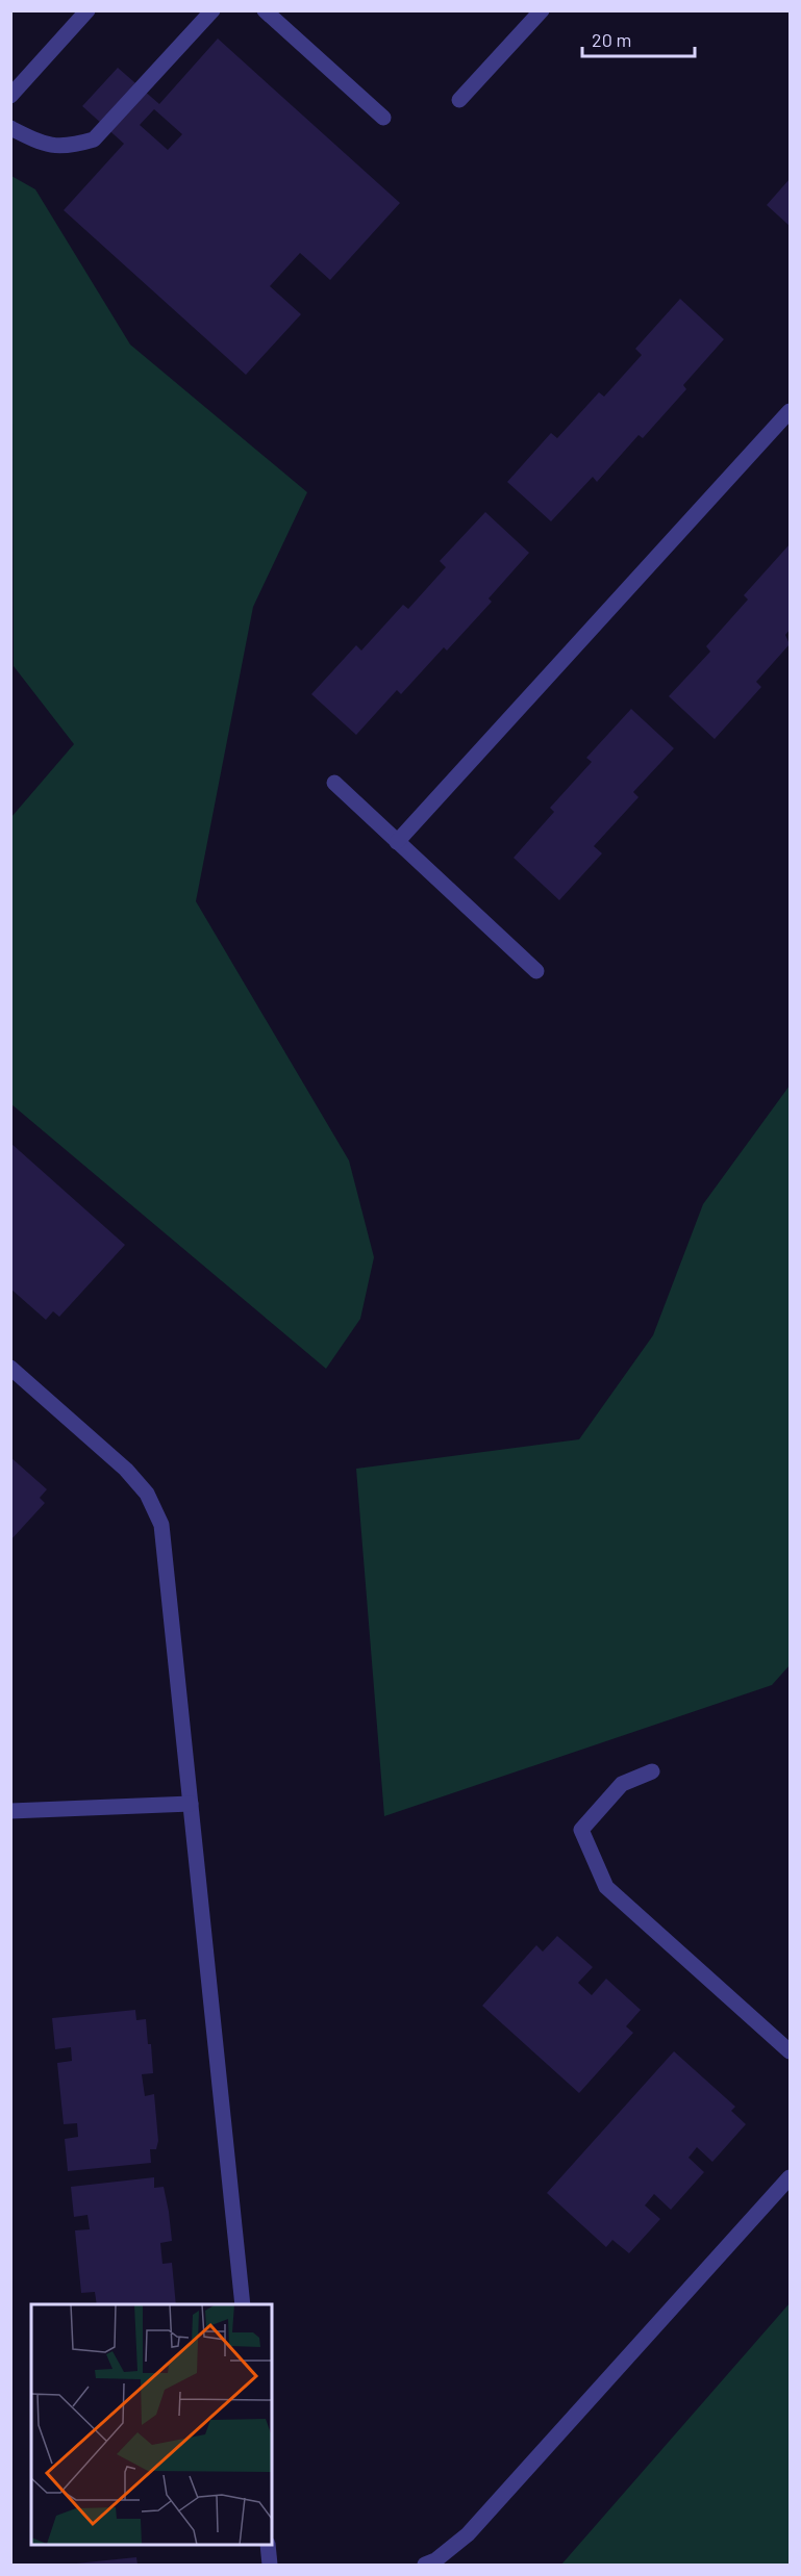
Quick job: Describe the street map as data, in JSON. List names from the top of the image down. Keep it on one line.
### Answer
{"scale_bar":"20 m"}
